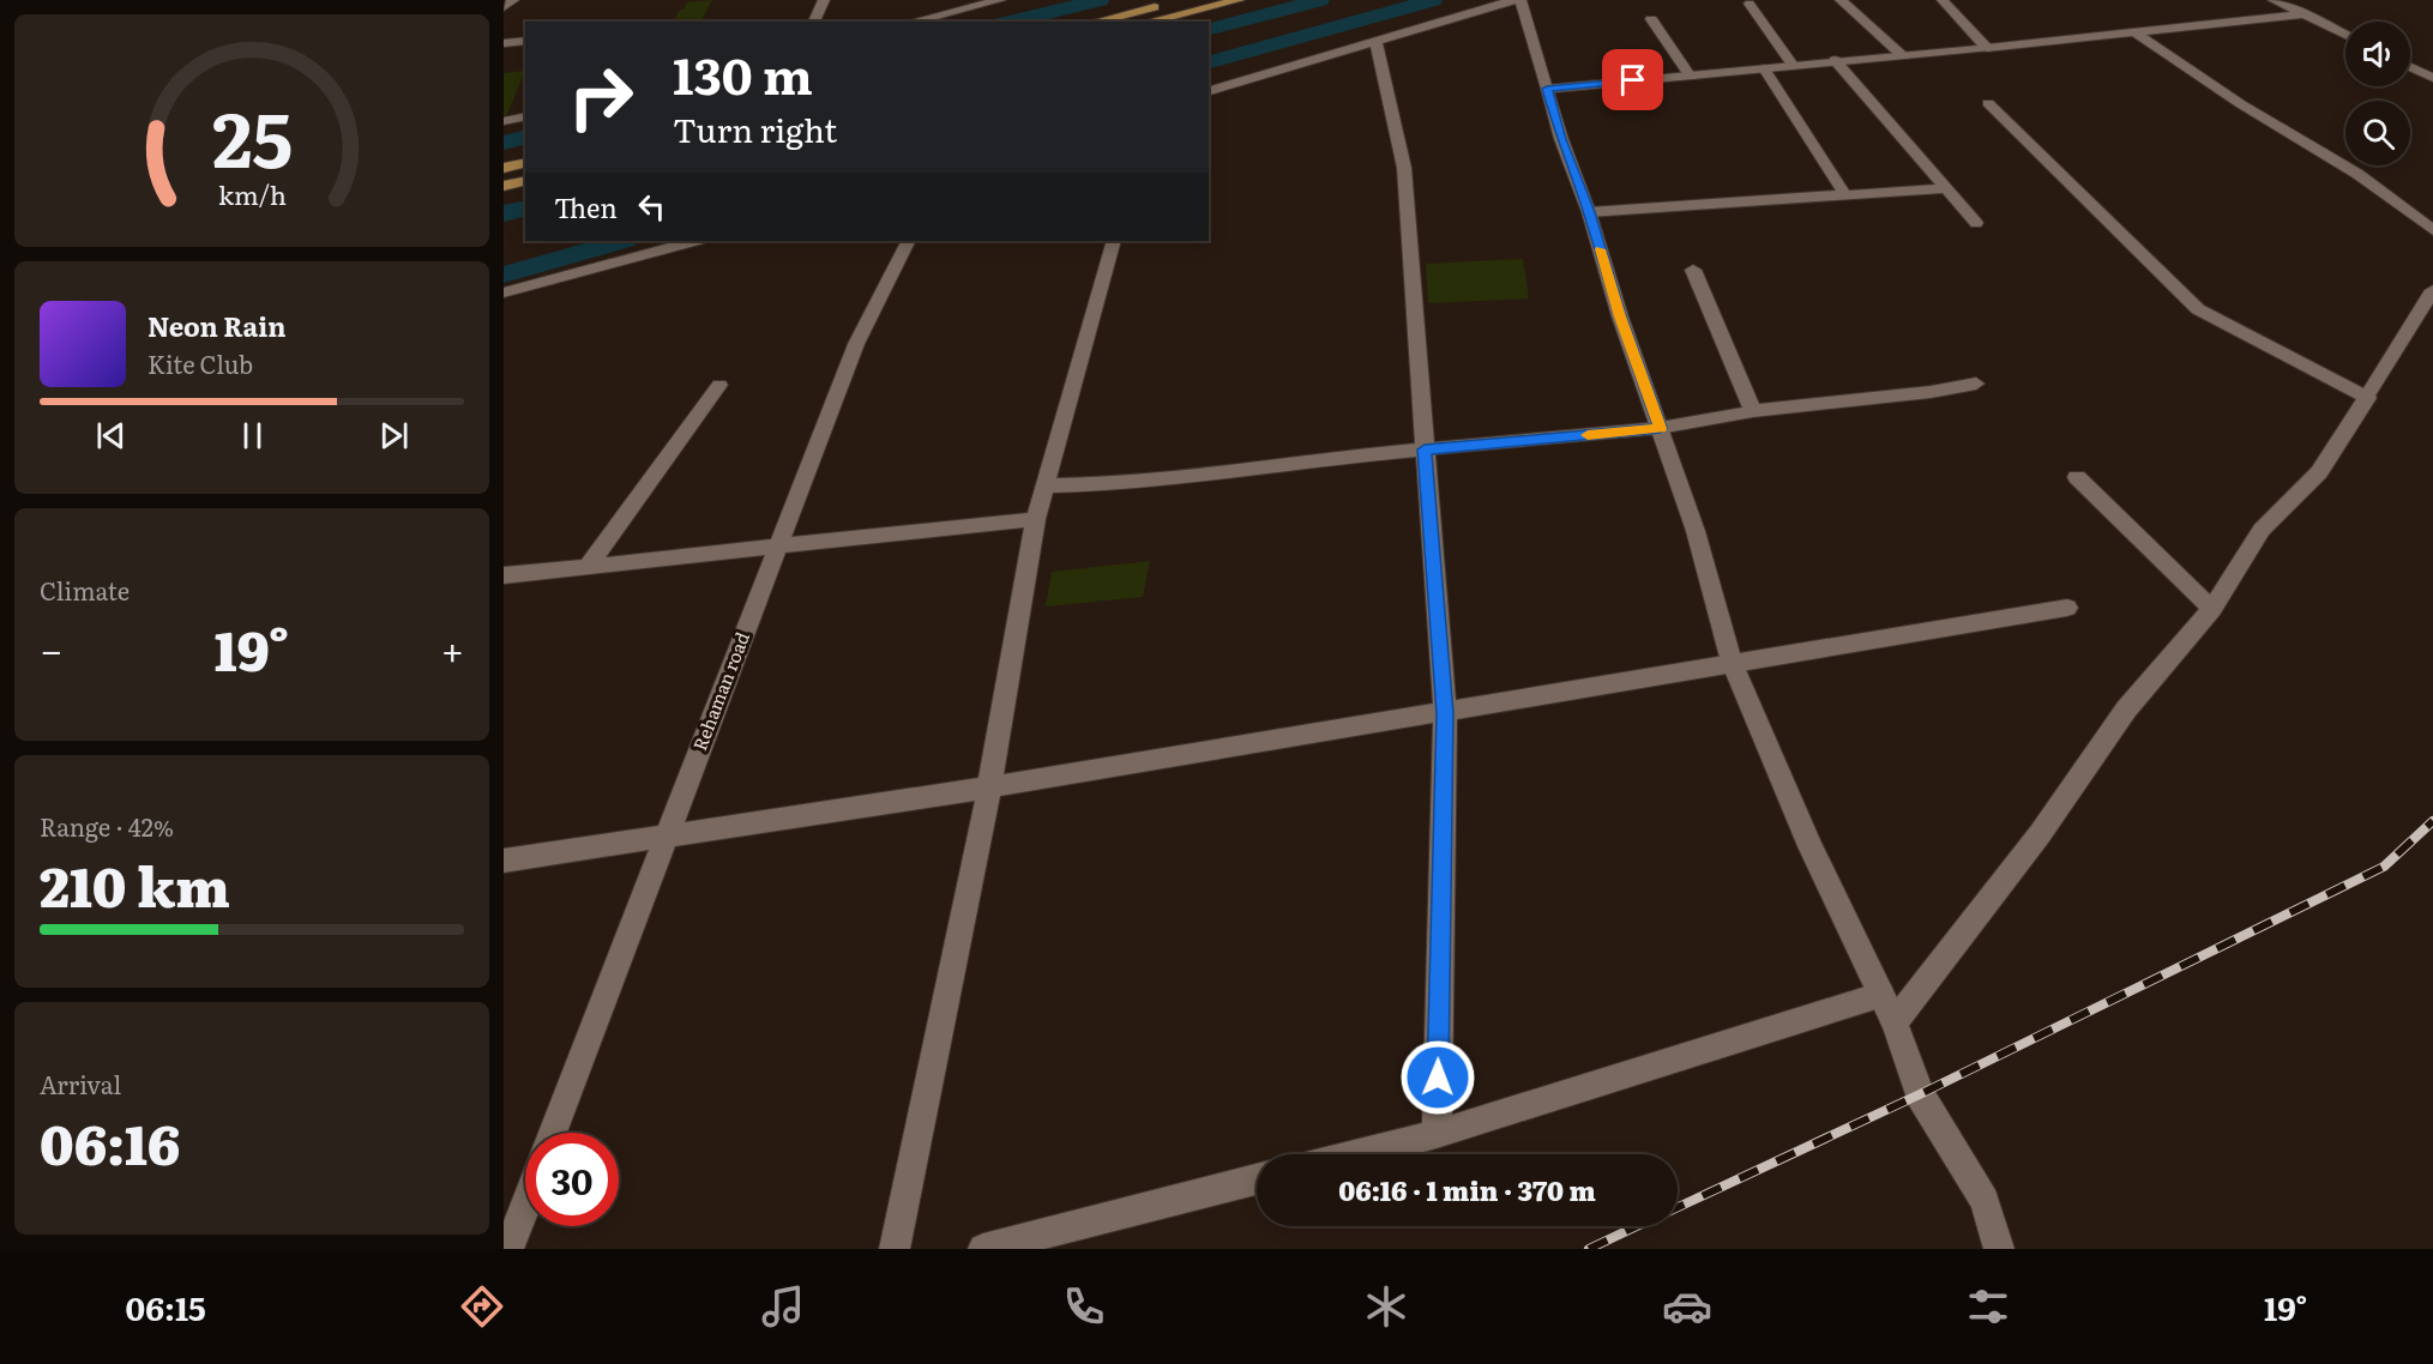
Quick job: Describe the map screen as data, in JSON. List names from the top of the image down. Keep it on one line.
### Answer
{"streets":{"street":["Rehaman road"]},"page":{"turn":["130 m","Turn right"],"then":"Then","song":["Neon Rain","Kite Club"],"tile":["Climate",["Range · 42%","210 km"],["Arrival","06:16"]],"heat":["−","19°","+"],"limit":"30","trip":"06:16 · 1 min · 370 m","tabs":["06:15","19°"],"gauge":["25","km/h"]}}
